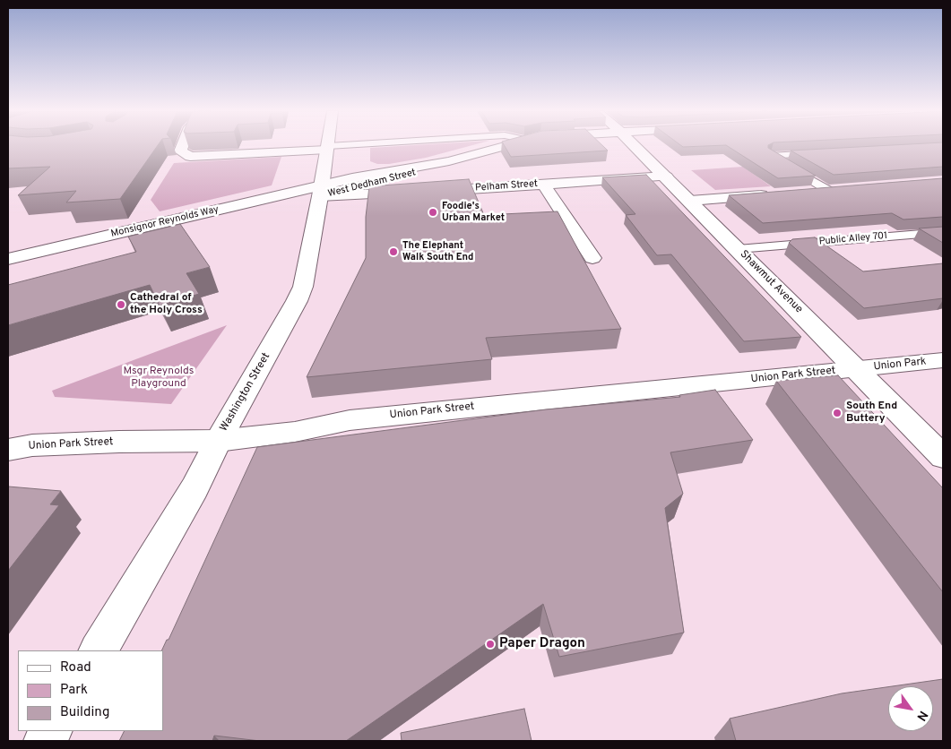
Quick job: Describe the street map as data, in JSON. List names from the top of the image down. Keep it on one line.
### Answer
{"streets":{"main road":["West Dedham Street","Pelham Street","Monsignor Reynolds Way","Shawmut Avenue","Union Park","Union Park Street","Washington Street"],"lane":["Public Alley 701"]},"crossings":[["West Dedham Street","Pelham Street"],["West Dedham Street","Monsignor Reynolds Way"],["West Dedham Street","Washington Street"],["Pelham Street","Monsignor Reynolds Way"],["Pelham Street","Shawmut Avenue"],["Pelham Street","Washington Street"],["Monsignor Reynolds Way","Washington Street"],["Public Alley 701","Shawmut Avenue"],["Shawmut Avenue","Union Park"],["Shawmut Avenue","Union Park Street"],["Union Park","Union Park Street"],["Union Park Street","Washington Street"]],"parks":["Msgr Reynolds Playground"],"places":["Foodie's Urban Market","The Elephant Walk South End","Cathedral of the Holy Cross","South End Buttery","Paper Dragon"],"legend":["Road","Park","Building"],"north":"bottom right"}
